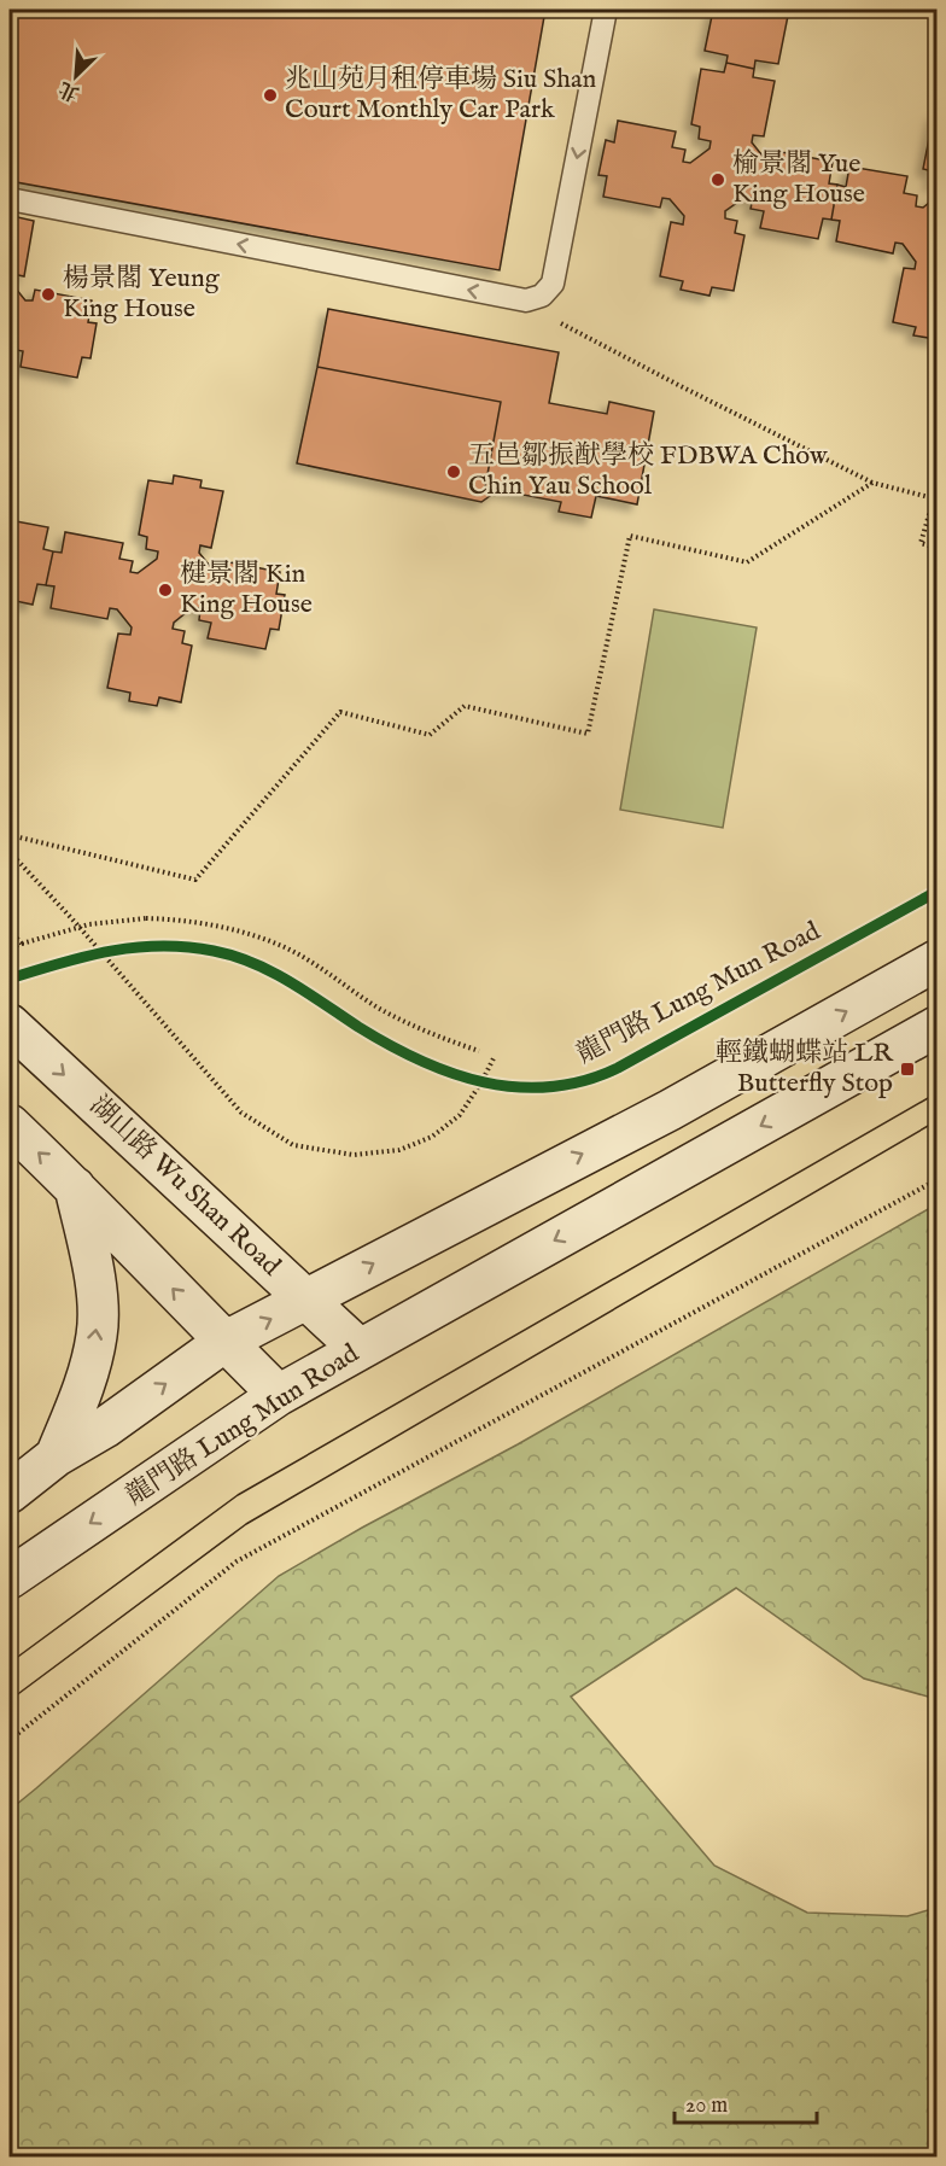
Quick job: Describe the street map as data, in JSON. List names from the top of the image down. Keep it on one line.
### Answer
{"streets":{"main road":["龍門路 Lung Mun Road","湖山路 Wu Shan Road"]},"crossings":[["龍門路 Lung Mun Road","湖山路 Wu Shan Road"]],"places":{"other":["兆山苑月租停車場 Siu Shan Court Monthly Car Park","榆景閣 Yue King House","楊景閣 Yeung King House","五邑鄒振猷學校 FDBWA Chow Chin Yau School","楗景閣 Kin King House"],"transit":["輕鐵蝴蝶站 LR Butterfly Stop"]},"scale_bar":"20 m","north":"bottom left"}
